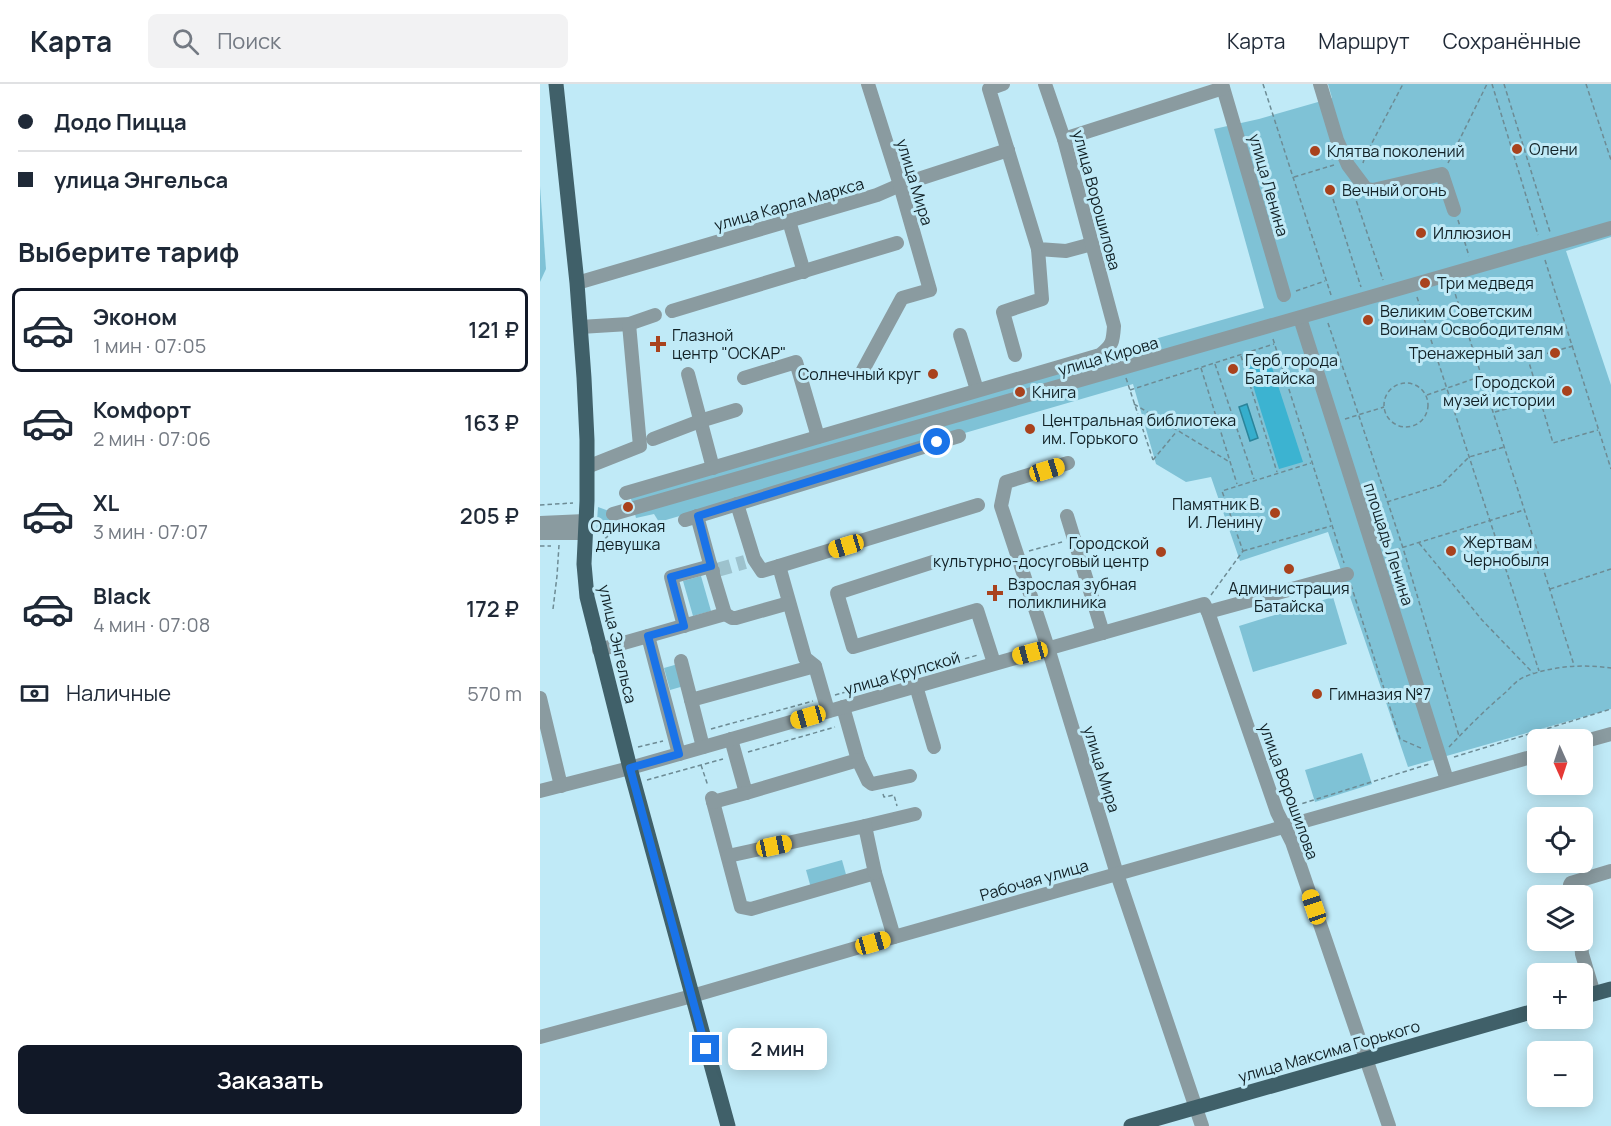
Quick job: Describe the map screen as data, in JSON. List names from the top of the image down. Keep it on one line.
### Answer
{"streets":{"main road":["улица Энгельса","улица Максима Горького"],"street":["улица Мира","улица Ленина","улица Ворошилова","улица Карла Маркса","улица Кирова","площадь Ленина","улица Крупской","Рабочая улица"]},"crossings":[["улица Мира","улица Карла Маркса"],["улица Мира","улица Крупской"],["улица Мира","Рабочая улица"],["улица Мира","улица Максима Горького"],["улица Ворошилова","улица Кирова"],["улица Ворошилова","улица Крупской"],["улица Ворошилова","Рабочая улица"],["улица Ворошилова","улица Максима Горького"],["улица Карла Маркса","улица Энгельса"],["улица Кирова","площадь Ленина"],["площадь Ленина","Рабочая улица"],["улица Энгельса","улица Крупской"],["улица Энгельса","Рабочая улица"]],"places":{"other":["Олени","Клятва поколений","Вечный огонь","Иллюзион","Три медведя","Великим Советским Воинам Освободителям","Тренажерный зал","Герб города Батайска","Солнечный круг","Городской музей истории","Книга","Центральная библиотека им. Горького","Одинокая девушка","Памятник В. И. Ленину","Жертвам Чернобыля","Городской культурно-досуговый центр","Администрация Батайска","Гимназия №7"],"health":["Глазной центр \"ОСКАР\"","Взрослая зубная поликлиника"]},"north":"bottom","page":{"header":"Карта","search":"Поиск","nav":["Карта","Маршрут","Сохранённые"],"banner":["Додо Пицца","улица Энгельса"],"heading":"Выберите тариф","list":[{"name":"Эконом","note":"1 мин · 07:05","value":"121 ₽"},{"name":"Комфорт","note":"2 мин · 07:06","value":"163 ₽"},{"name":"XL","note":"3 мин · 07:07","value":"205 ₽"},{"name":"Black","note":"4 мин · 07:08","value":"172 ₽"}],"pay":["Наличные","570 m"],"map_buttons":["+","−"],"bubble":"2 мин","buttons":"Заказать"}}
